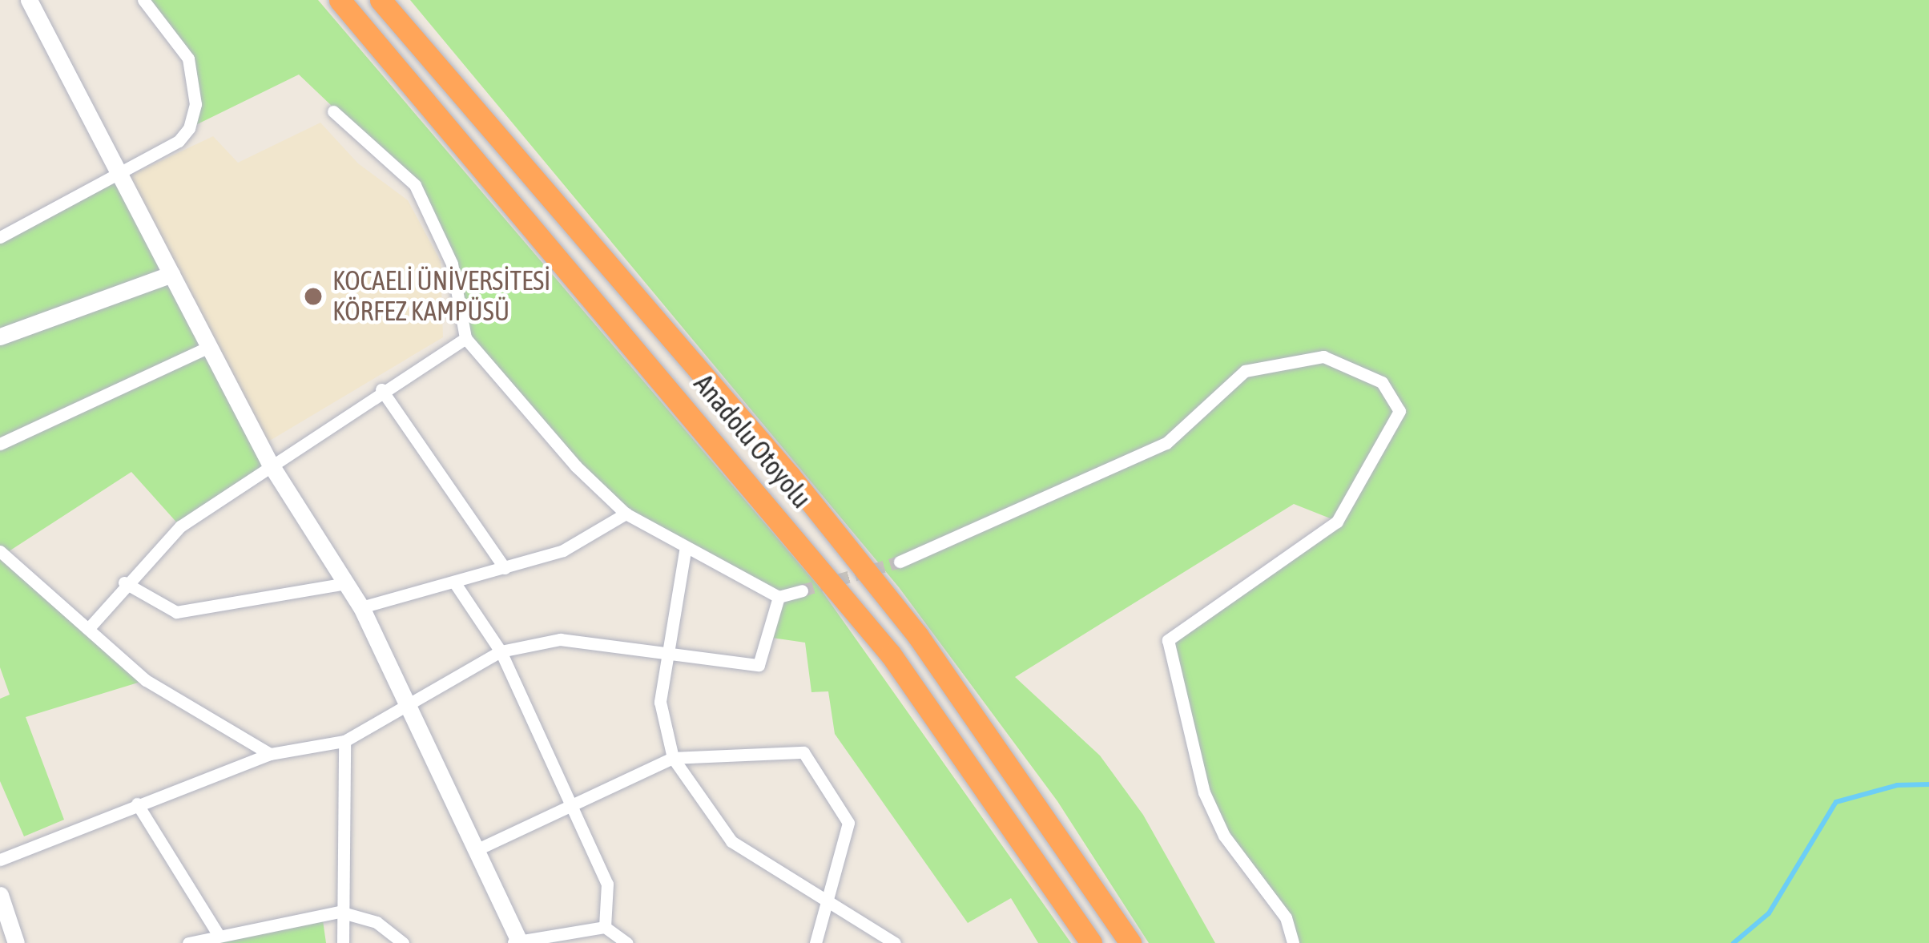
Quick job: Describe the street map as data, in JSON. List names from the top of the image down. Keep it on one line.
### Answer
{"streets":{"highway":["Anadolu Otoyolu"]},"places":["KOCAELİ ÜNİVERSİTESİ KÖRFEZ KAMPÜSÜ"]}
